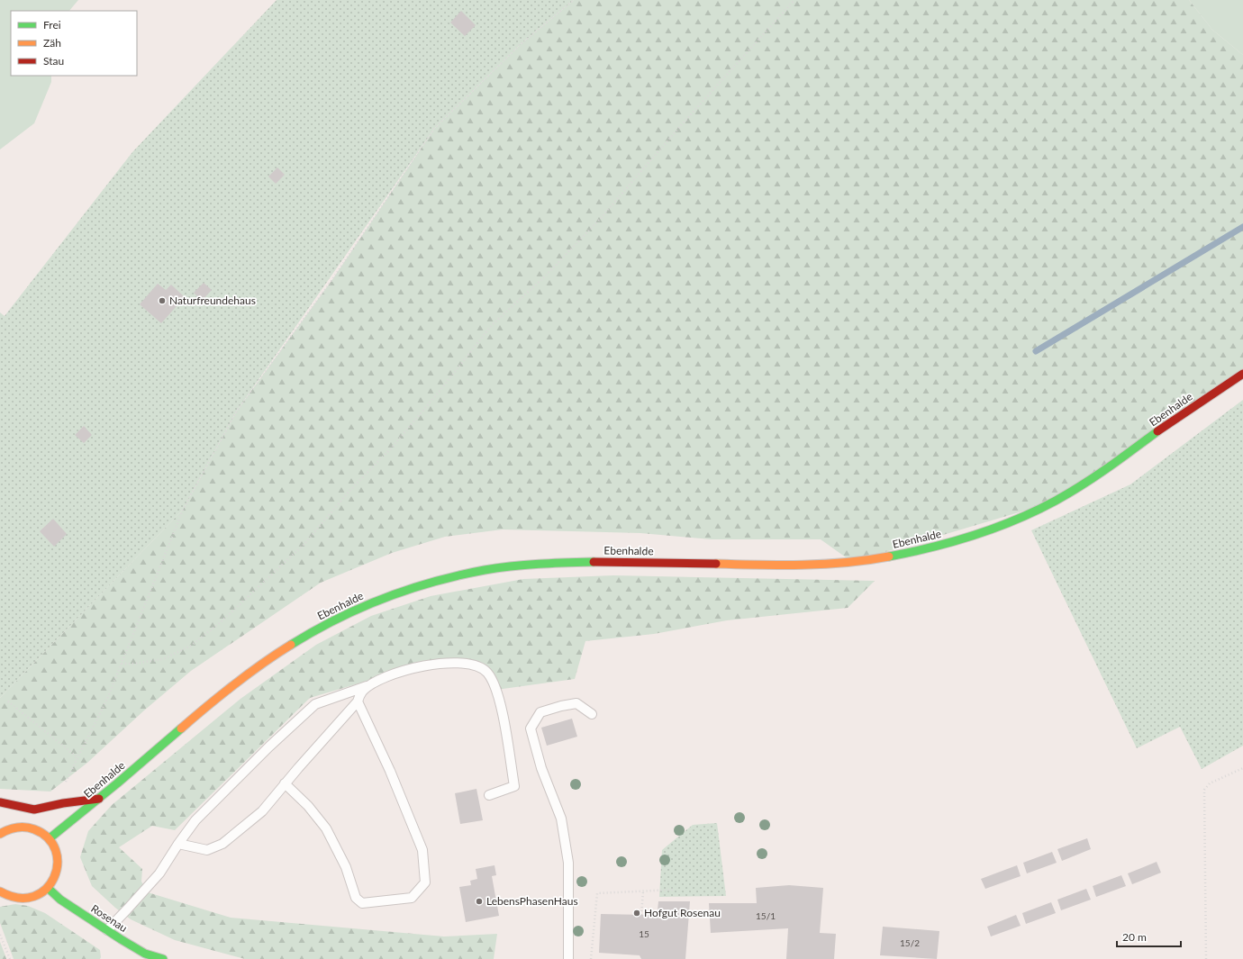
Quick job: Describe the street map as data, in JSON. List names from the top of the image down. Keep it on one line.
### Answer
{"streets":{"street":["Ebenhalde","Rosenau"]},"places":["Naturfreundehaus","LebensPhasenHaus","Hofgut Rosenau"],"house_numbers":["15/1","15","15/2"],"legend":["Frei","Zäh","Stau"],"scale_bar":"20 m"}
